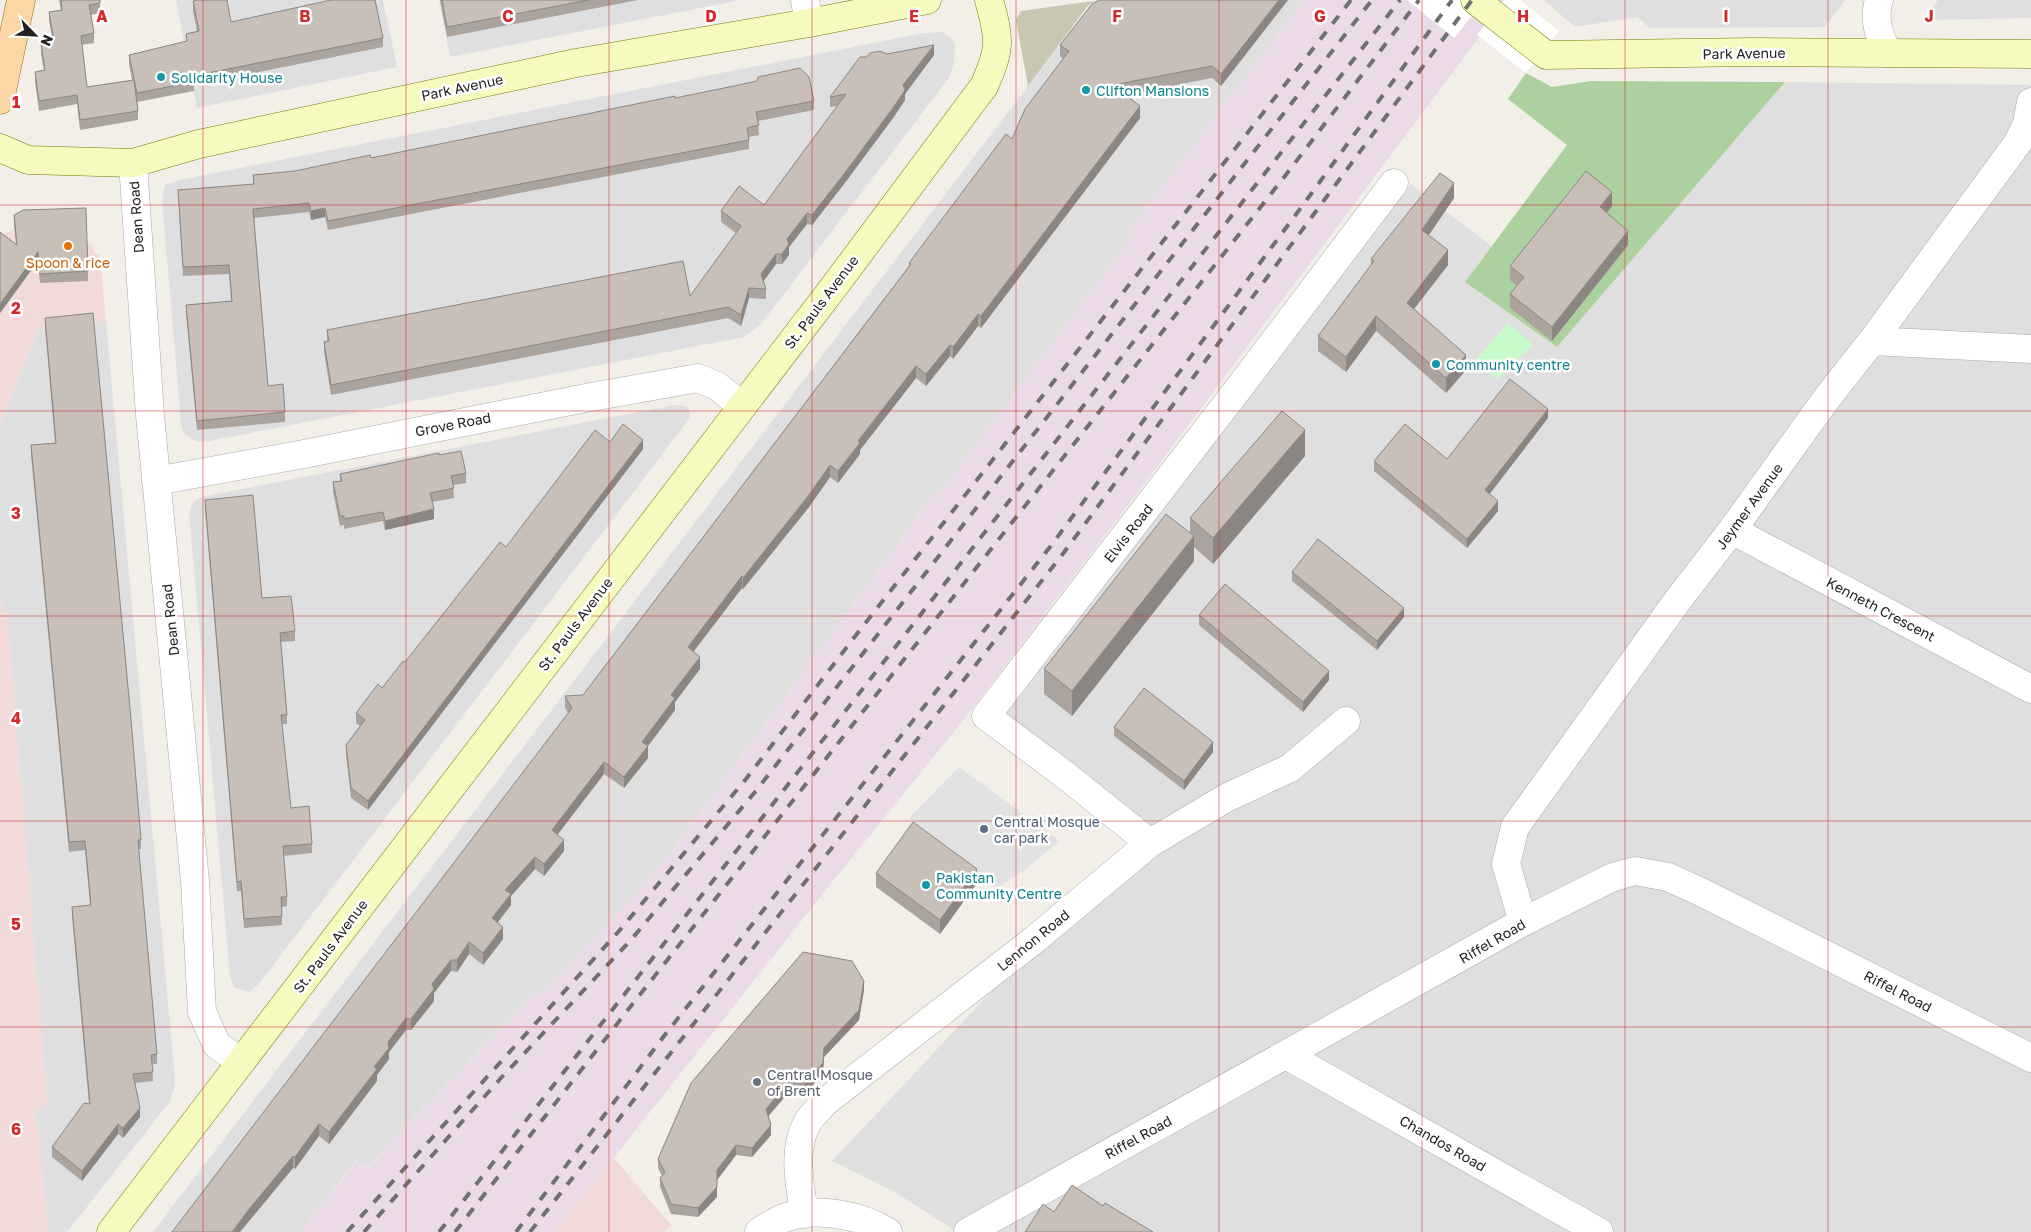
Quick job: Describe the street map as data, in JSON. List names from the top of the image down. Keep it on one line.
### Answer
{"streets":{"street":["Park Avenue","Dean Road","St. Pauls Avenue","Grove Road","Jeymer Avenue","Elvis Road","Kenneth Crescent","Lennon Road","Riffel Road","Chandos Road"]},"crossings":[["Park Avenue","Dean Road"],["Dean Road","St. Pauls Avenue"],["Dean Road","Grove Road"],["St. Pauls Avenue","Grove Road"],["Jeymer Avenue","Kenneth Crescent"],["Jeymer Avenue","Riffel Road"],["Elvis Road","Lennon Road"],["Riffel Road","Chandos Road"]],"places":["Solidarity House","Clifton Mansions","Spoon & rice","Community centre","Central Mosque car park","Pakistan Community Centre","Central Mosque of Brent"],"north":"bottom right","grid":{"columns":["A","B","C","D","E","F","G","H","I","J"],"rows":["1","2","3","4","5","6"]}}
